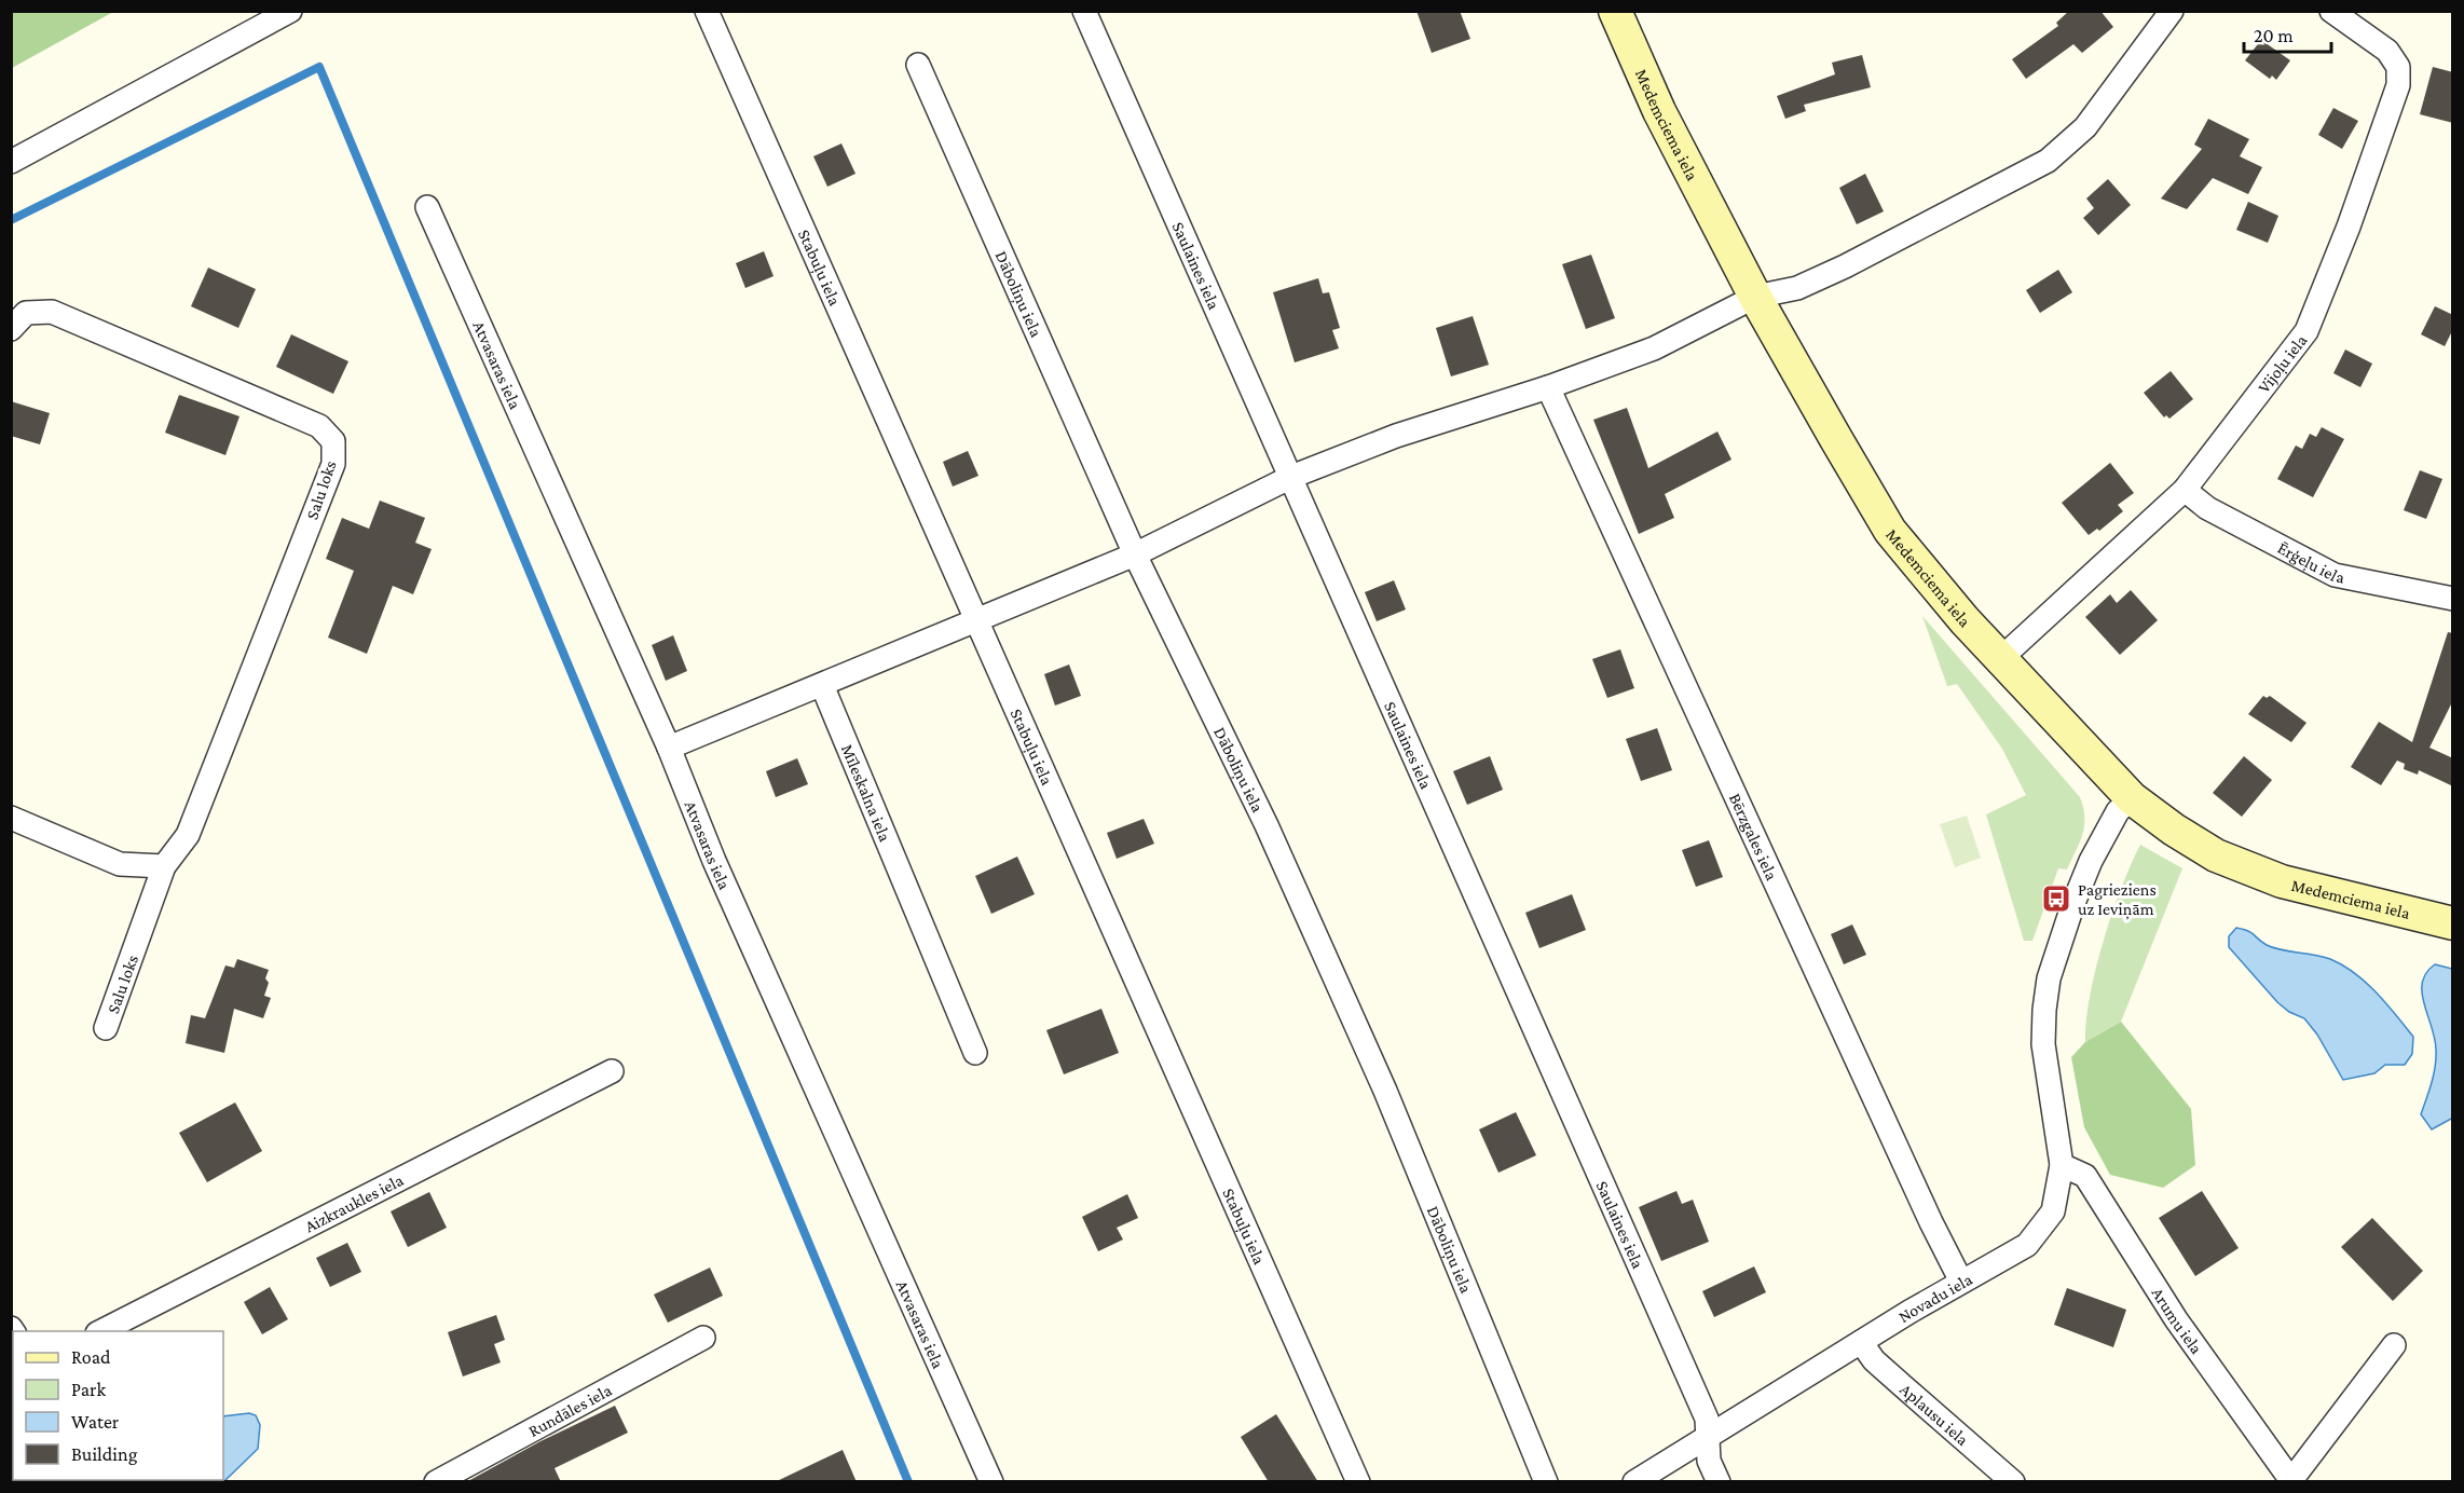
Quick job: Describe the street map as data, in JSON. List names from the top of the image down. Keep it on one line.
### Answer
{"streets":{"street":["Medemciema iela","Saulaines iela","Stabuļu iela","Dāboliņu iela","Vijoļu iela","Atvasaras iela","Salu loks","Ērģeļu iela","Mīleskalna iela","Bērzgales iela","Aizkraukles iela","Novadu iela","Arumu iela","Rundāles iela","Aplausu iela"]},"crossings":[["Medemciema iela","Vijoļu iela"],["Medemciema iela","Novadu iela"],["Saulaines iela","Novadu iela"],["Vijoļu iela","Ērģeļu iela"],["Bērzgales iela","Novadu iela"],["Novadu iela","Arumu iela"],["Novadu iela","Aplausu iela"]],"places":{"bus stop":["Pagrieziens uz Ieviņām"]},"legend":["Road","Park","Water","Building"],"scale_bar":"20 m"}
